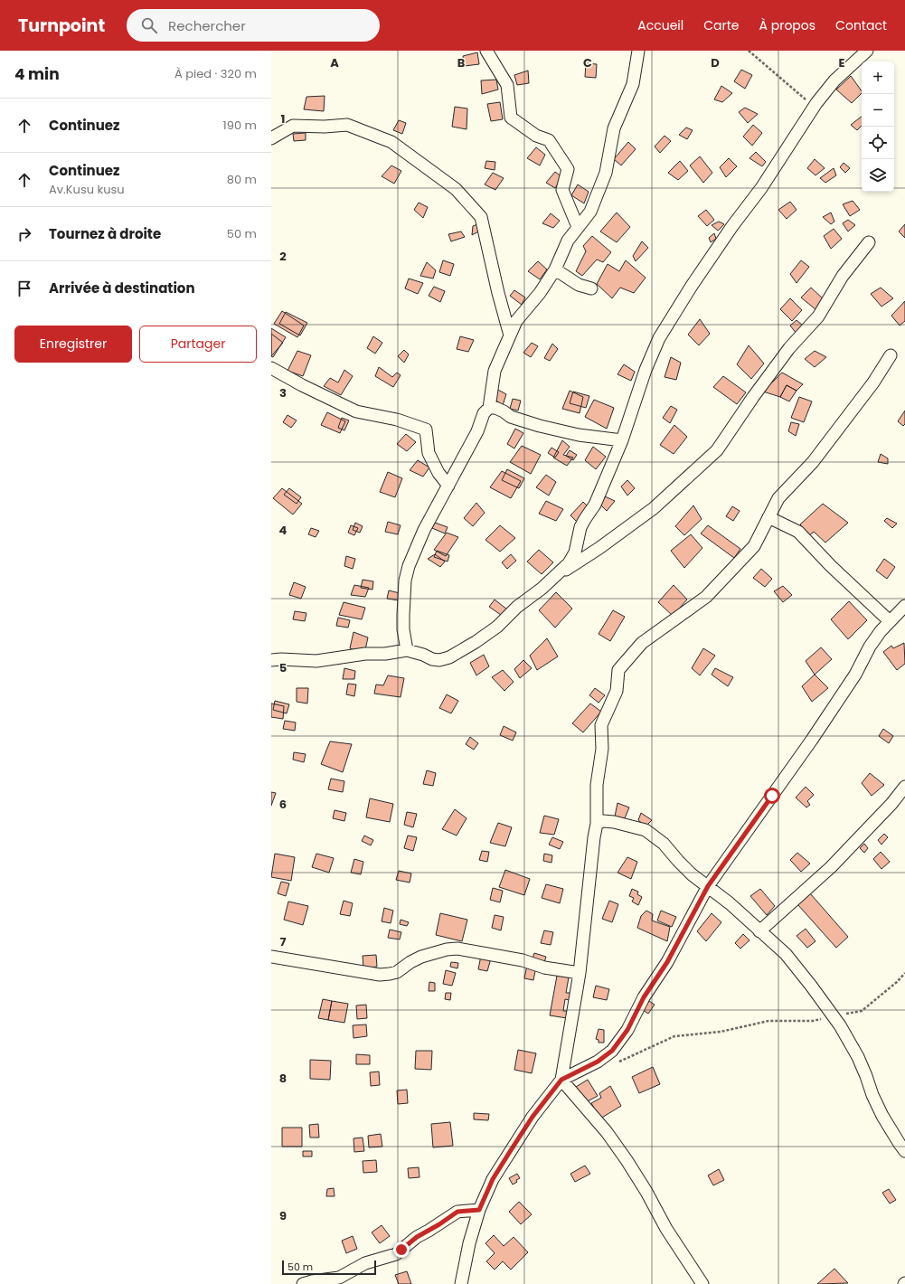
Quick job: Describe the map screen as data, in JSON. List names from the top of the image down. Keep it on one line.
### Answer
{"scale_bar":"50 m","page":{"header":"Turnpoint","search":"Rechercher","nav":["Accueil","Carte","À propos","Contact"],"heading":["4 min","À pied · 320 m"],"map_buttons":["+","−"],"list":[["Continuez","190 m"],["Continuez","Av.Kusu kusu","80 m"],["Tournez à droite","50 m"],"Arrivée à destination"],"buttons":["Enregistrer","Partager"],"scale":"50 m"},"grid":{"columns":["A","B","C","D","E"],"rows":["1","2","3","4","5","6","7","8","9"]}}
